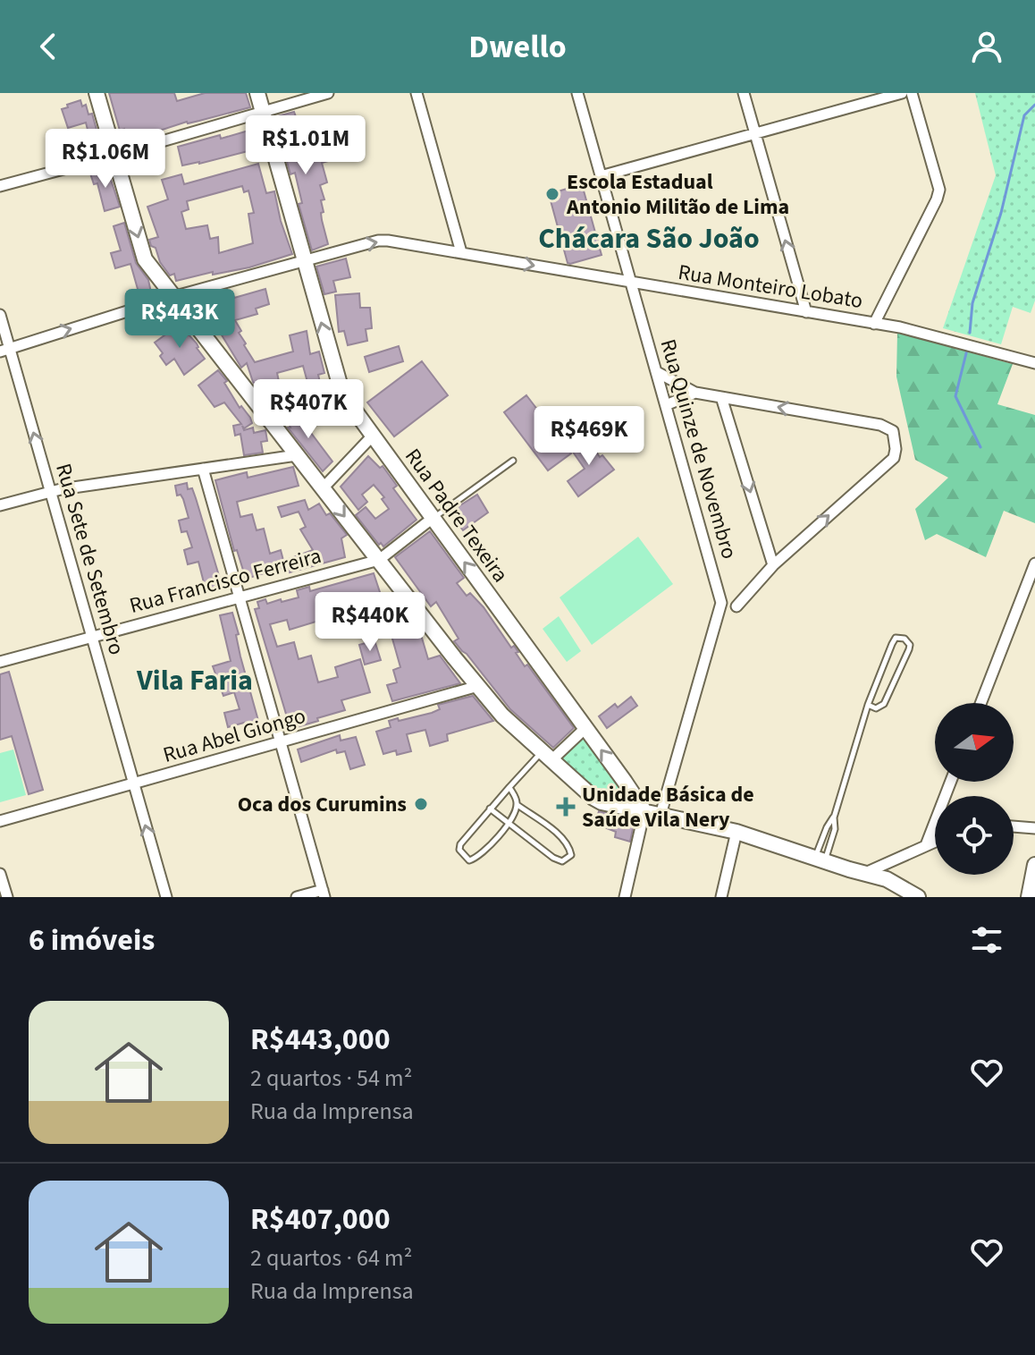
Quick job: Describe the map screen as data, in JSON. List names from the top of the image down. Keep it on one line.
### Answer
{"streets":{"main road":["Rua Padre Texeira"],"street":["Rua Monteiro Lobato","Rua Quinze de Novembro","Rua Sete de Setembro","Rua Francisco Ferreira","Rua Abel Giongo"]},"crossings":[["Rua Monteiro Lobato","Rua Quinze de Novembro"],["Rua Monteiro Lobato","Rua Padre Texeira"],["Rua Monteiro Lobato","Rua Sete de Setembro"],["Rua Sete de Setembro","Rua Francisco Ferreira"],["Rua Sete de Setembro","Rua Abel Giongo"]],"one_way":["Rua Monteiro Lobato","Rua Sete de Setembro"],"districts":["Chácara São João","Vila Faria"],"places":{"other":["Escola Estadual Antonio Militão de Lima","Oca dos Curumins"],"health":["Unidade Básica de Saúde Vila Nery"]},"north":"right","page":{"header":"Dwello","price":["R$1.01M","R$1.06M","R$443K","R$407K","R$469K","R$440K"],"heading":"6 imóveis","list":[{"name":"R$443,000","note":"2 quartos · 54 m² · Rua da Imprensa"},{"name":"R$407,000","note":"2 quartos · 64 m² · Rua da Imprensa"}]}}
